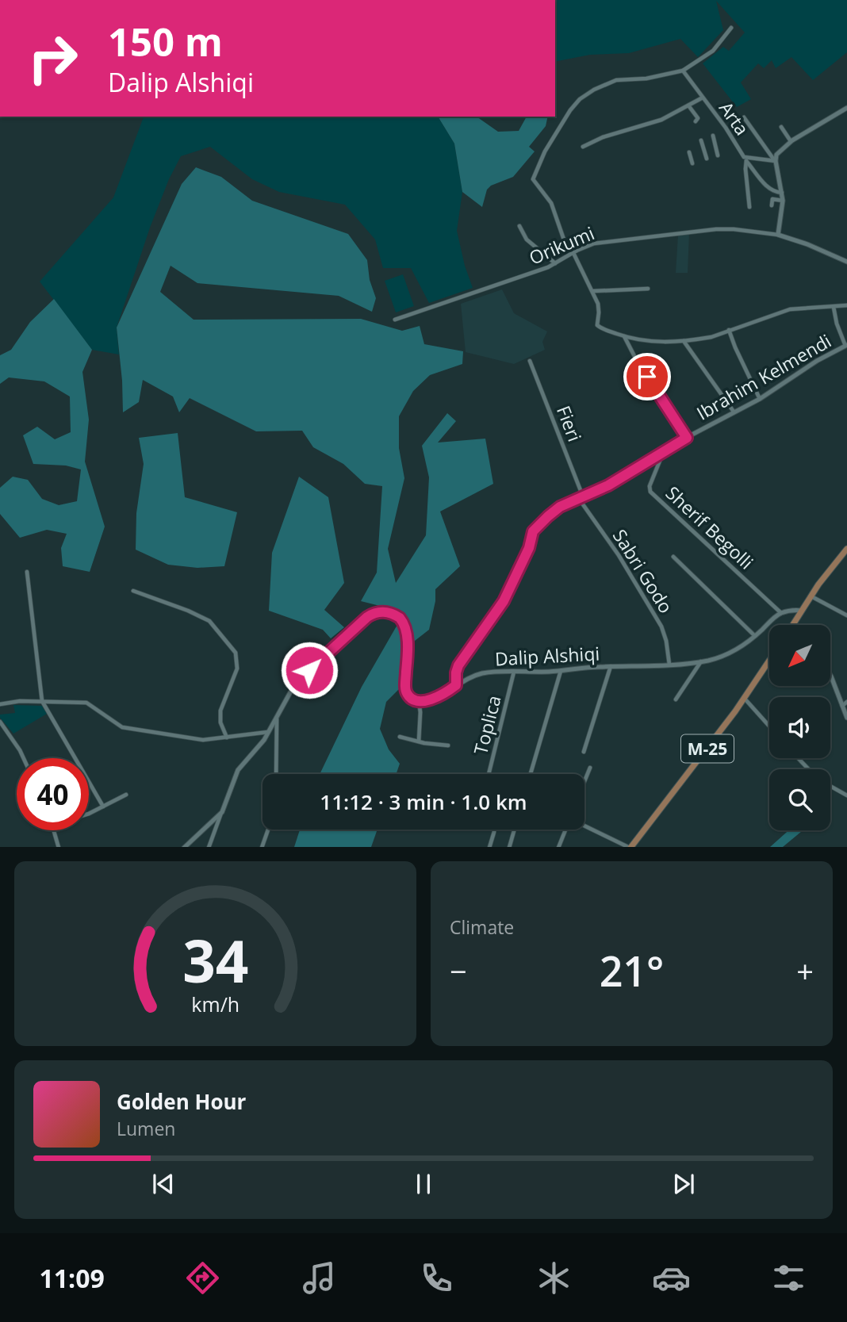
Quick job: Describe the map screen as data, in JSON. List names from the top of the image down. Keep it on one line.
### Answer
{"streets":{"main road":["M-25"],"street":["Arta","Orikumi","Ibrahim Kelmendi","Fieri","Sherif Begolli","Sabri Godo","Dalip Alshiqi","Toplica"]},"crossings":[["Ibrahim Kelmendi","Fieri"],["Ibrahim Kelmendi","Sherif Begolli"],["Ibrahim Kelmendi","Sabri Godo"],["Ibrahim Kelmendi","Dalip Alshiqi"],["Fieri","Sabri Godo"],["Sherif Begolli","Dalip Alshiqi"],["Sabri Godo","Dalip Alshiqi"],["Dalip Alshiqi","Toplica"]],"north":"bottom left","page":{"turn":["150 m","Dalip Alshiqi"],"limit":"40","trip":"11:12 · 3 min · 1.0 km","tile":"Climate","heat":["−","21°","+"],"song":["Golden Hour","Lumen"],"tabs":"11:09","gauge":["34","km/h"]}}
